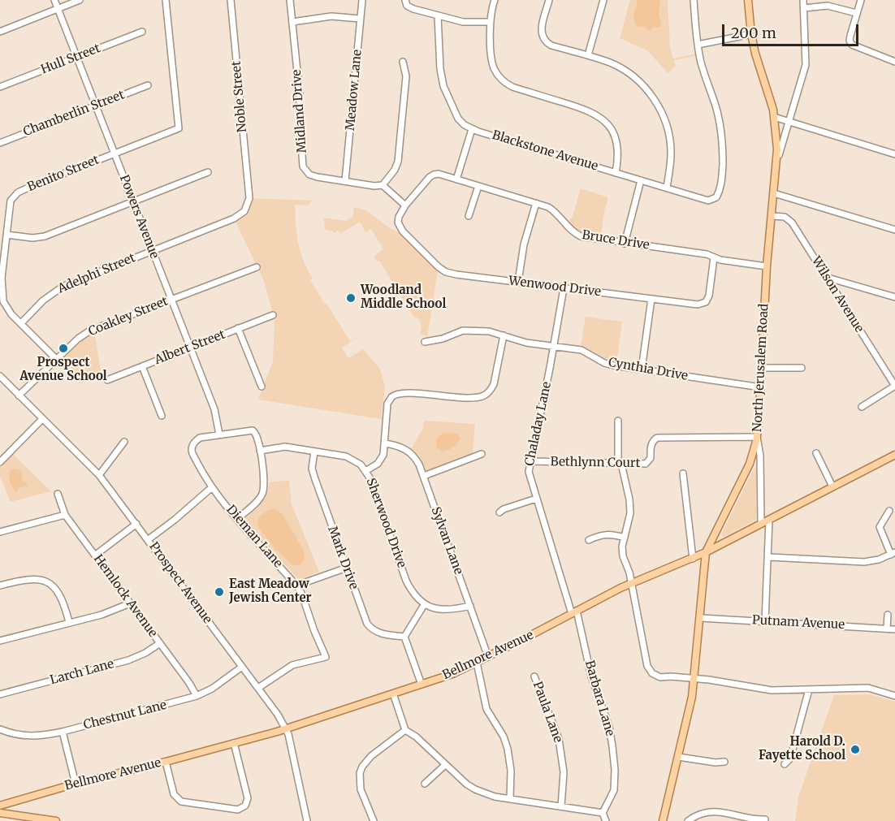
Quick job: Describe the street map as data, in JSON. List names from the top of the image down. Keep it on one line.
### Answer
{"streets":{"main road":["North Jerusalem Road","Bellmore Avenue"],"street":["Hull Street","Meadow Lane","Noble Street","Midland Drive","Chamberlin Street","Blackstone Avenue","Benito Street","Powers Avenue","Bruce Drive","Adelphi Street","Wenwood Drive","Wilson Avenue","Coakley Street","Albert Street","Cynthia Drive","Chaladay Lane","Bethlynn Court","Sherwood Drive","Dieman Lane","Sylvan Lane","Mark Drive","Prospect Avenue","Hemlock Avenue","Putnam Avenue","Larch Lane","Barbara Lane","Paula Lane","Chestnut Lane"]},"crossings":[["Hull Street","Powers Avenue"],["Meadow Lane","Midland Drive"],["Noble Street","Adelphi Street"],["Chamberlin Street","Powers Avenue"],["Benito Street","Powers Avenue"],["Benito Street","Adelphi Street"],["Benito Street","Coakley Street"],["Powers Avenue","Adelphi Street"],["Powers Avenue","Coakley Street"],["Powers Avenue","Albert Street"],["Powers Avenue","Dieman Lane"],["Bruce Drive","Wenwood Drive"],["Bruce Drive","North Jerusalem Road"],["Wenwood Drive","Chaladay Lane"],["Wilson Avenue","North Jerusalem Road"],["Coakley Street","Prospect Avenue"],["North Jerusalem Road","Cynthia Drive"],["North Jerusalem Road","Bethlynn Court"],["North Jerusalem Road","Putnam Avenue"],["North Jerusalem Road","Bellmore Avenue"],["Cynthia Drive","Chaladay Lane"],["Chaladay Lane","Bethlynn Court"],["Chaladay Lane","Bellmore Avenue"],["Chaladay Lane","Barbara Lane"],["Sherwood Drive","Mark Drive"],["Dieman Lane","Prospect Avenue"],["Sylvan Lane","Bellmore Avenue"],["Prospect Avenue","Bellmore Avenue"],["Prospect Avenue","Chestnut Lane"],["Hemlock Avenue","Larch Lane"],["Hemlock Avenue","Chestnut Lane"],["Bellmore Avenue","Barbara Lane"]],"places":["Woodland Middle School","Prospect Avenue School","East Meadow Jewish Center","Harold D. Fayette School"],"scale_bar":"200 m"}
